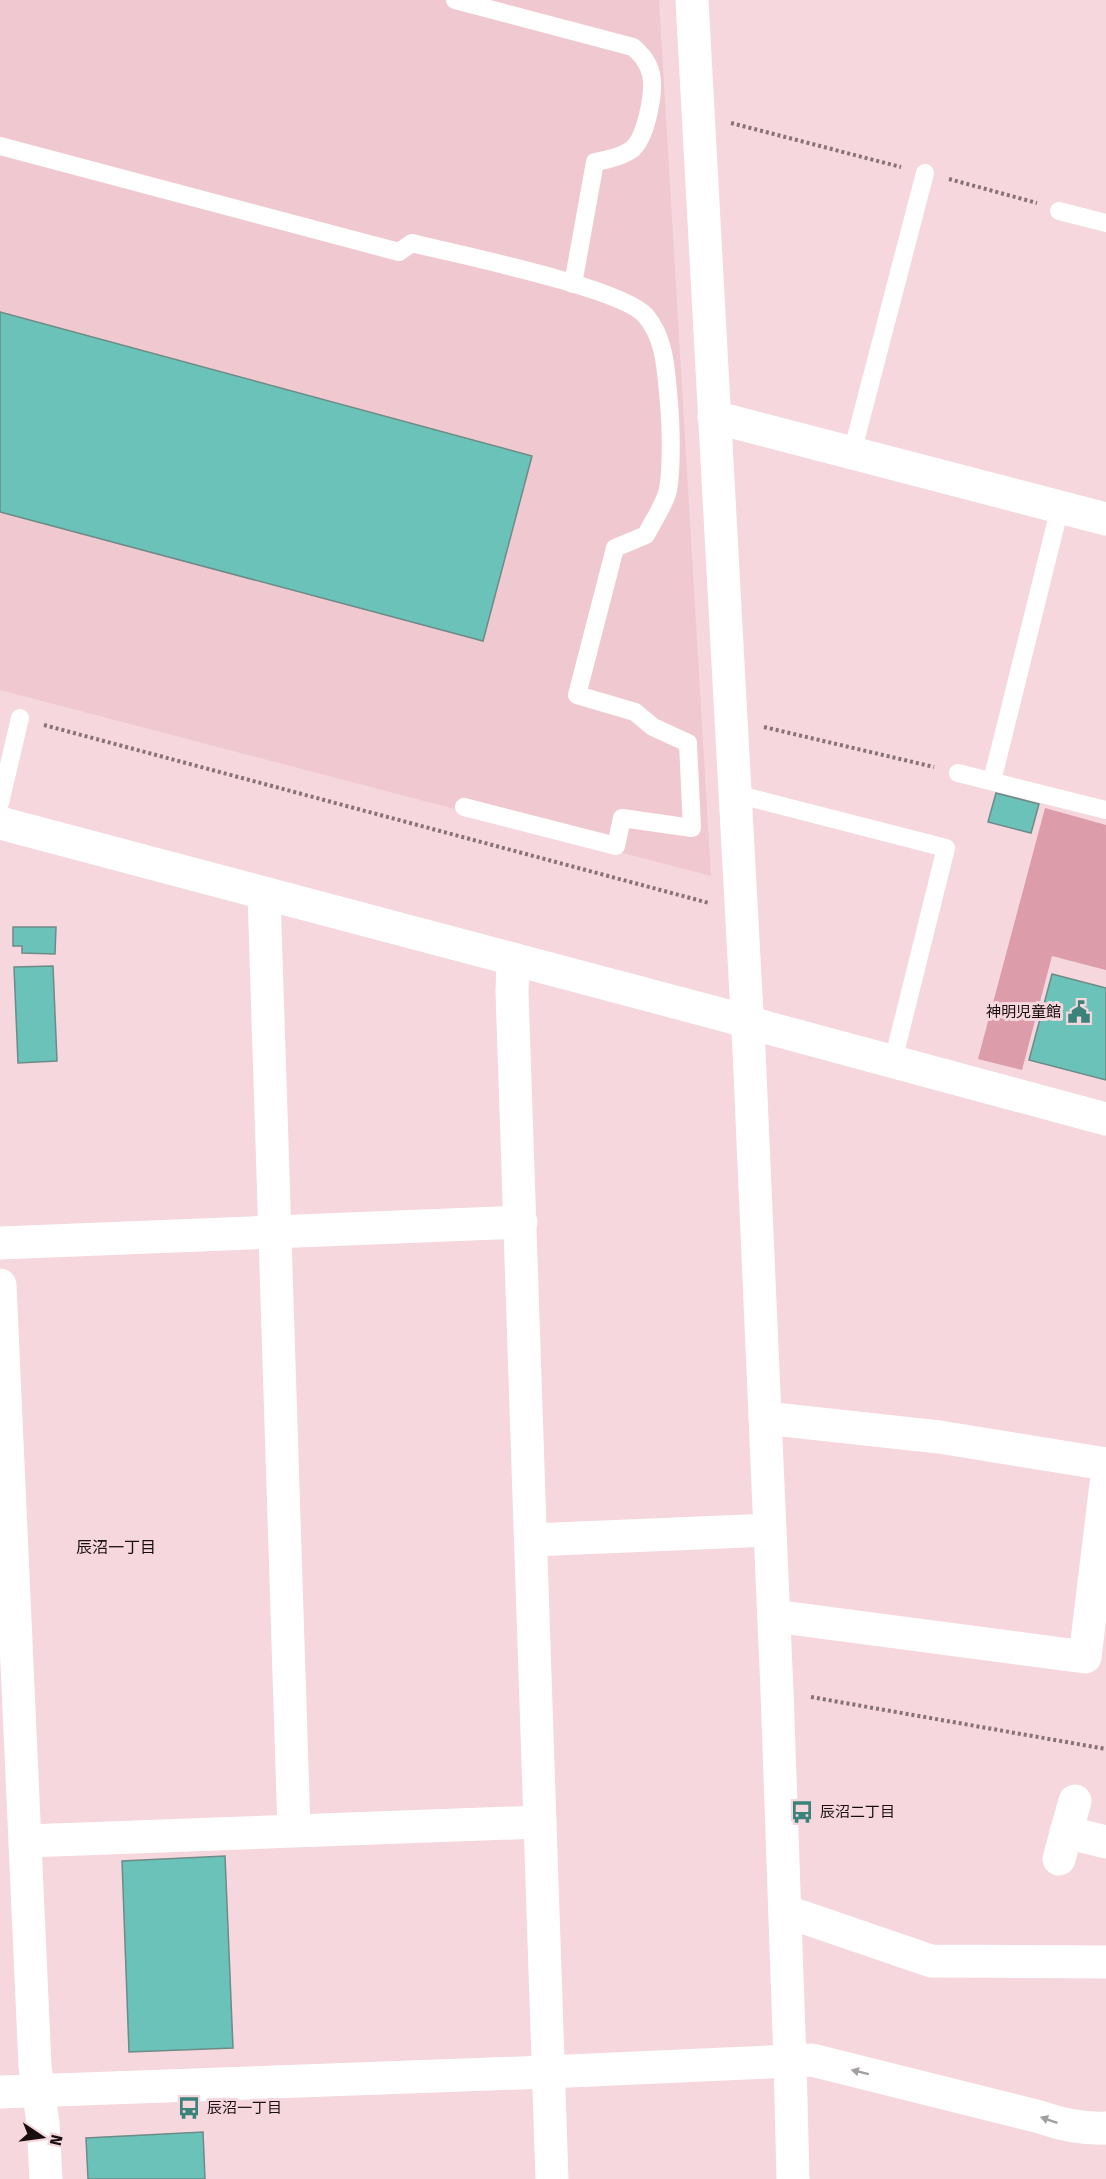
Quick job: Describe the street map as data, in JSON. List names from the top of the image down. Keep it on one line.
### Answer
{"districts":["辰沼一丁目"],"places":{"public building":["神明児童館"],"bus stop":["辰沼二丁目","辰沼一丁目"]},"north":"right"}
